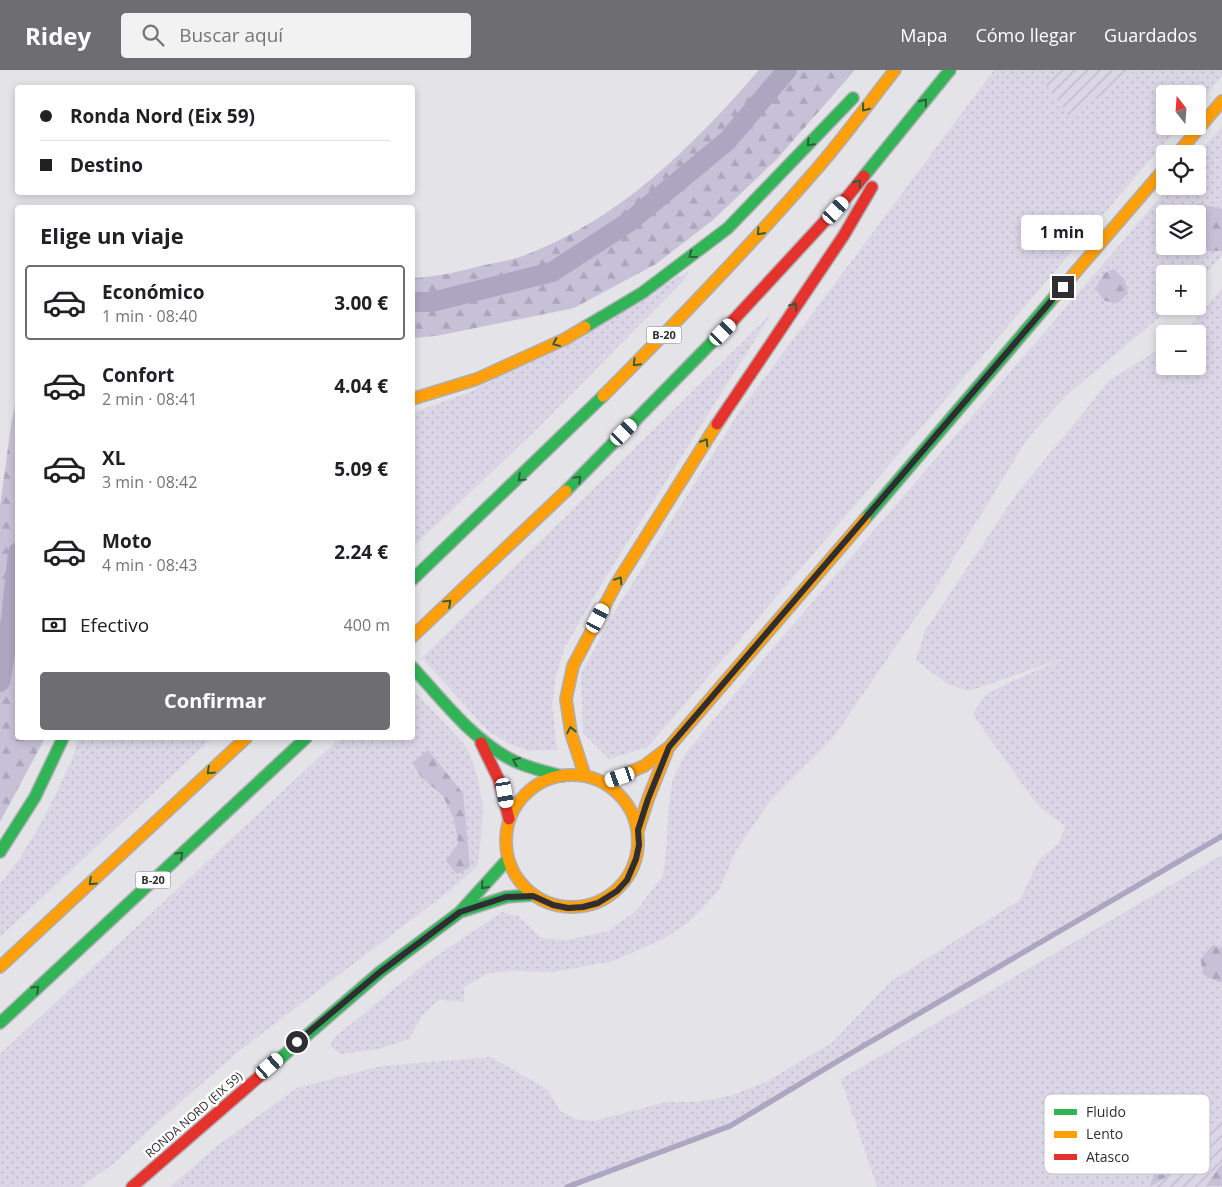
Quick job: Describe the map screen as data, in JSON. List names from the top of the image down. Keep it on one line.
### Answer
{"streets":{"main road":["B-20","RONDA NORD (EIX 59)"]},"legend":["Fluido","Lento","Atasco"],"north":"top","page":{"header":"Ridey","search":"Buscar aquí","nav":["Mapa","Cómo llegar","Guardados"],"map_buttons":["+","−"],"banner":["Ronda Nord (Eix 59)","Destino"],"heading":"Elige un viaje","bubble":"1 min","list":[{"name":"Económico","note":"1 min · 08:40","value":"3.00 €"},{"name":"Confort","note":"2 min · 08:41","value":"4.04 €"},{"name":"XL","note":"3 min · 08:42","value":"5.09 €"},{"name":"Moto","note":"4 min · 08:43","value":"2.24 €"}],"pay":["Efectivo","400 m"],"buttons":"Confirmar"}}
